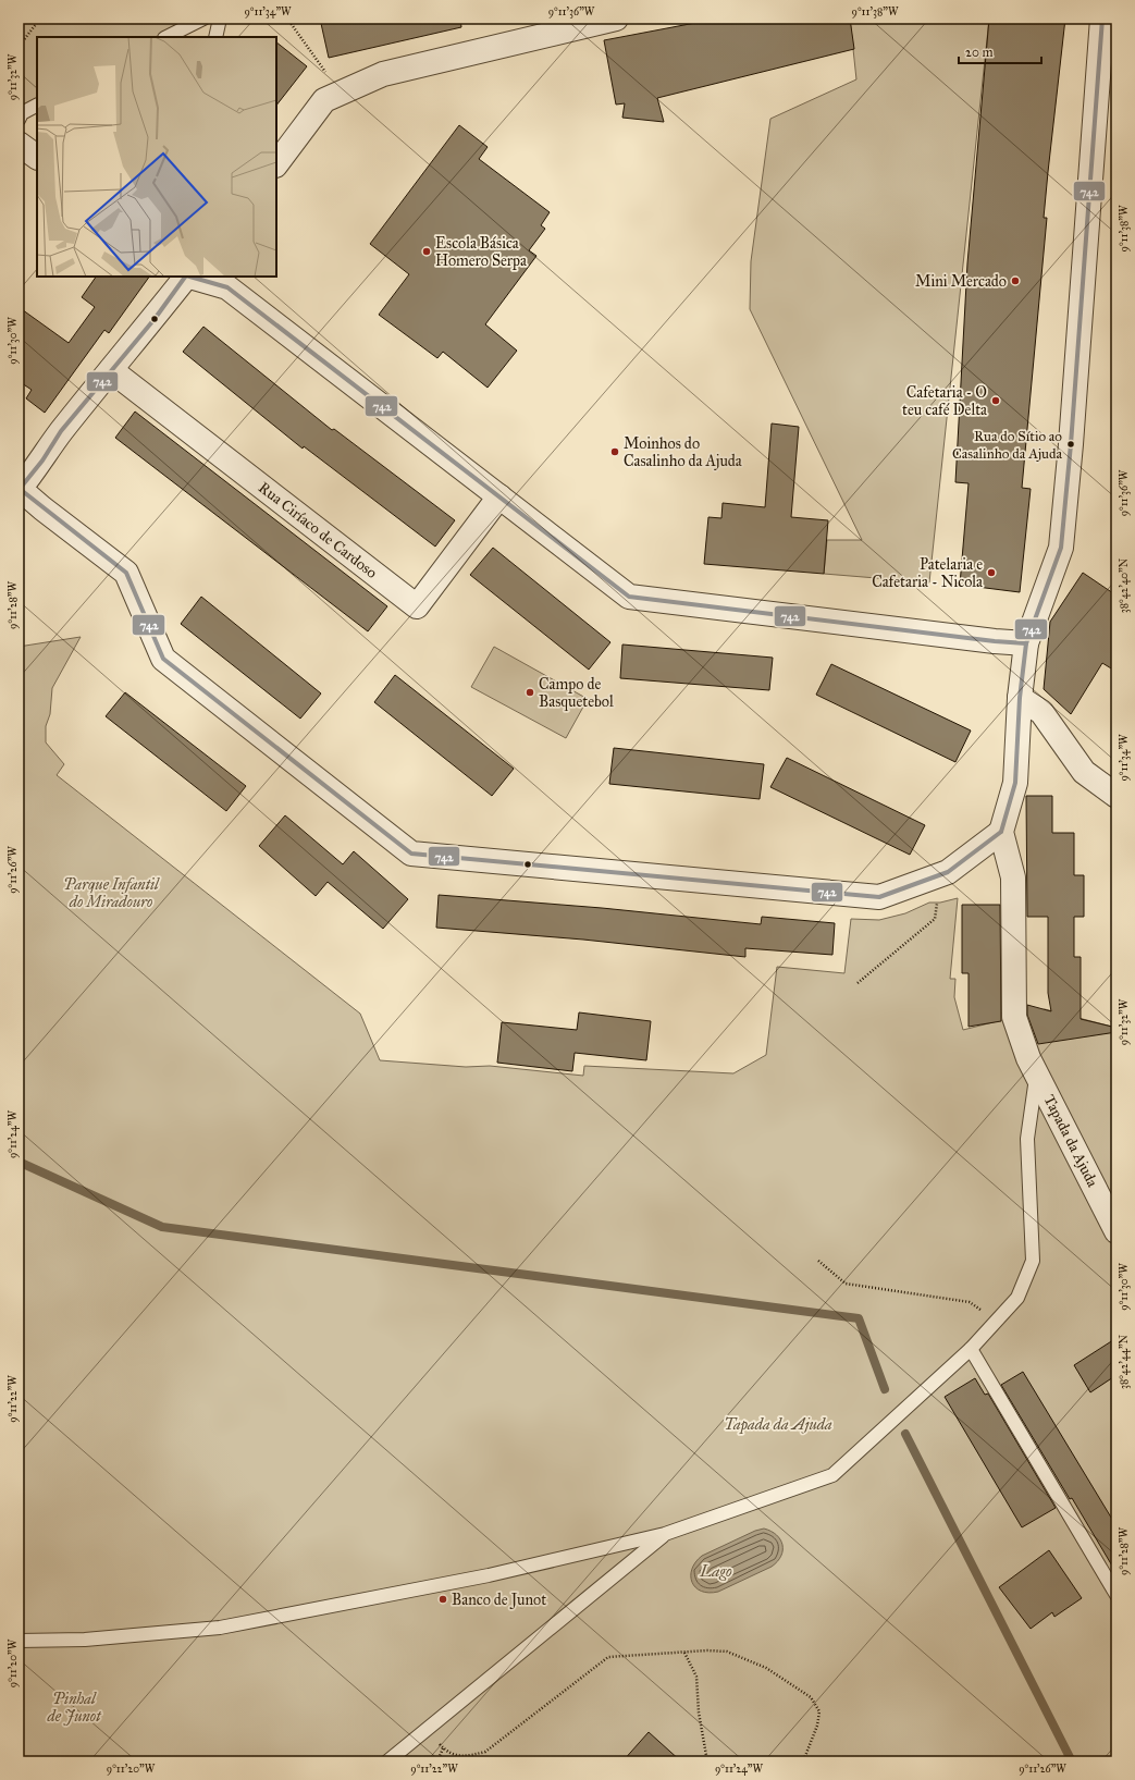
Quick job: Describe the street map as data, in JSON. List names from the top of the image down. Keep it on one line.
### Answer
{"streets":{"street":["Rua Ciríaco de Cardoso","Tapada da Ajuda"]},"water":["Lago"],"parks":["Parque Infantil do Miradouro","Tapada da Ajuda","Pinhal de Junot"],"places":["Escola Básica Homero Serpa","Mini Mercado","Cafetaria - O teu café Delta","Rua do Sítio ao Casalinho da Ajuda","Moinhos do Casalinho da Ajuda","Patelaria e Cafetaria - Nicola","Campo de Basquetebol","Banco de Junot"],"lines":["transit line 742"],"scale_bar":"20 m","coordinates":["9°11'34\"W","9°11'36\"W","9°11'38\"W","9°11'32\"W","9°11'30\"W","38°42'40\"N","9°11'28\"W","9°11'26\"W","9°11'24\"W","38°42'44\"N","9°11'22\"W","9°11'20\"W"]}
